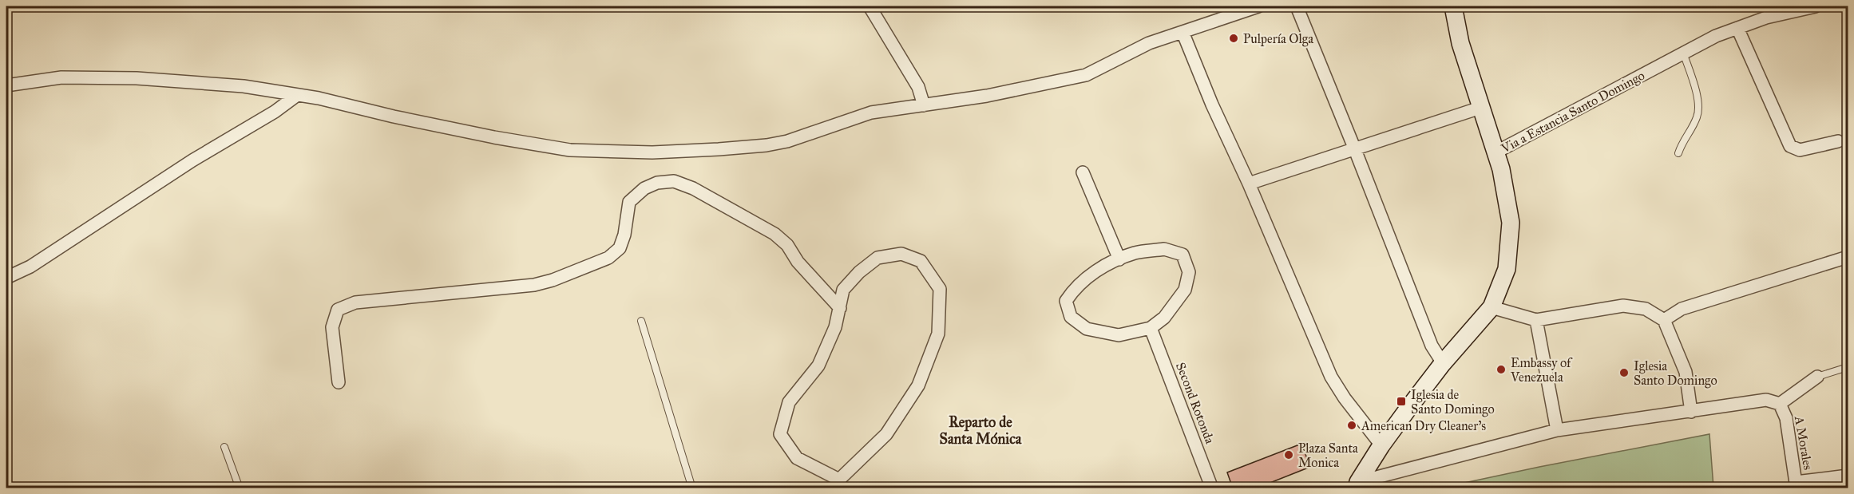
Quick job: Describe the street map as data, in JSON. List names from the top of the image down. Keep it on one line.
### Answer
{"streets":{"street":["Via a Estancia Santo Domingo","Second Rotonda","A Morales"]},"districts":["Reparto de Santa Mónica"],"places":{"other":["Pulpería Olga","Embassy of Venezuela","Iglesia Santo Domingo","American Dry Cleaner's","Plaza Santa Monica"],"transit":["Iglesia de Santo Domingo"]}}
